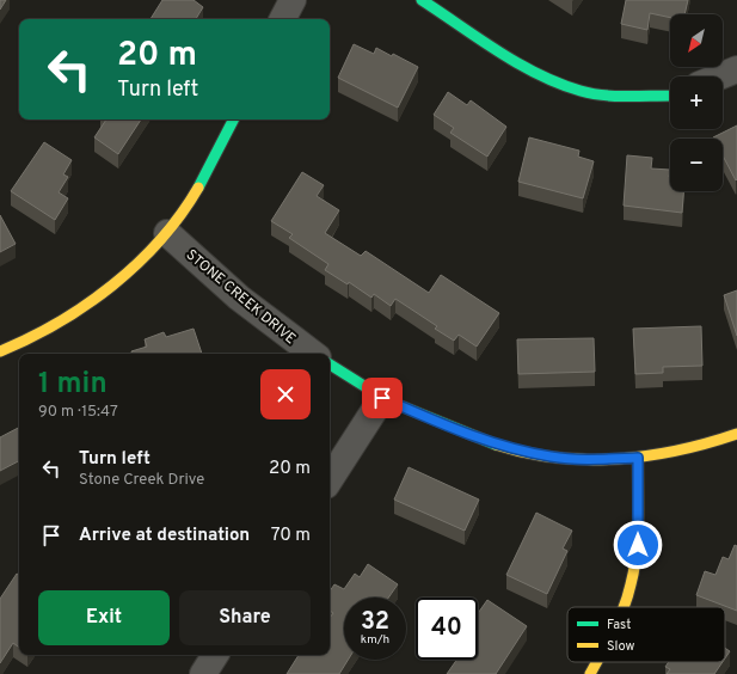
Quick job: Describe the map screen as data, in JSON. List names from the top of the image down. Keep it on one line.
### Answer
{"streets":{"street":["STONE CREEK DRIVE"]},"legend":["Fast","Slow"],"north":"bottom left","page":{"map_buttons":["+","−"],"turn":["20 m","Turn left"],"heading":["1 min","90 m · 15:47"],"list":[{"name":"Turn left","note":"Stone Creek Drive","value":"20 m"},{"name":"Arrive at destination","value":"70 m"}],"buttons":["Exit","Share"],"speed":"32 km/h","limit":"40"}}
